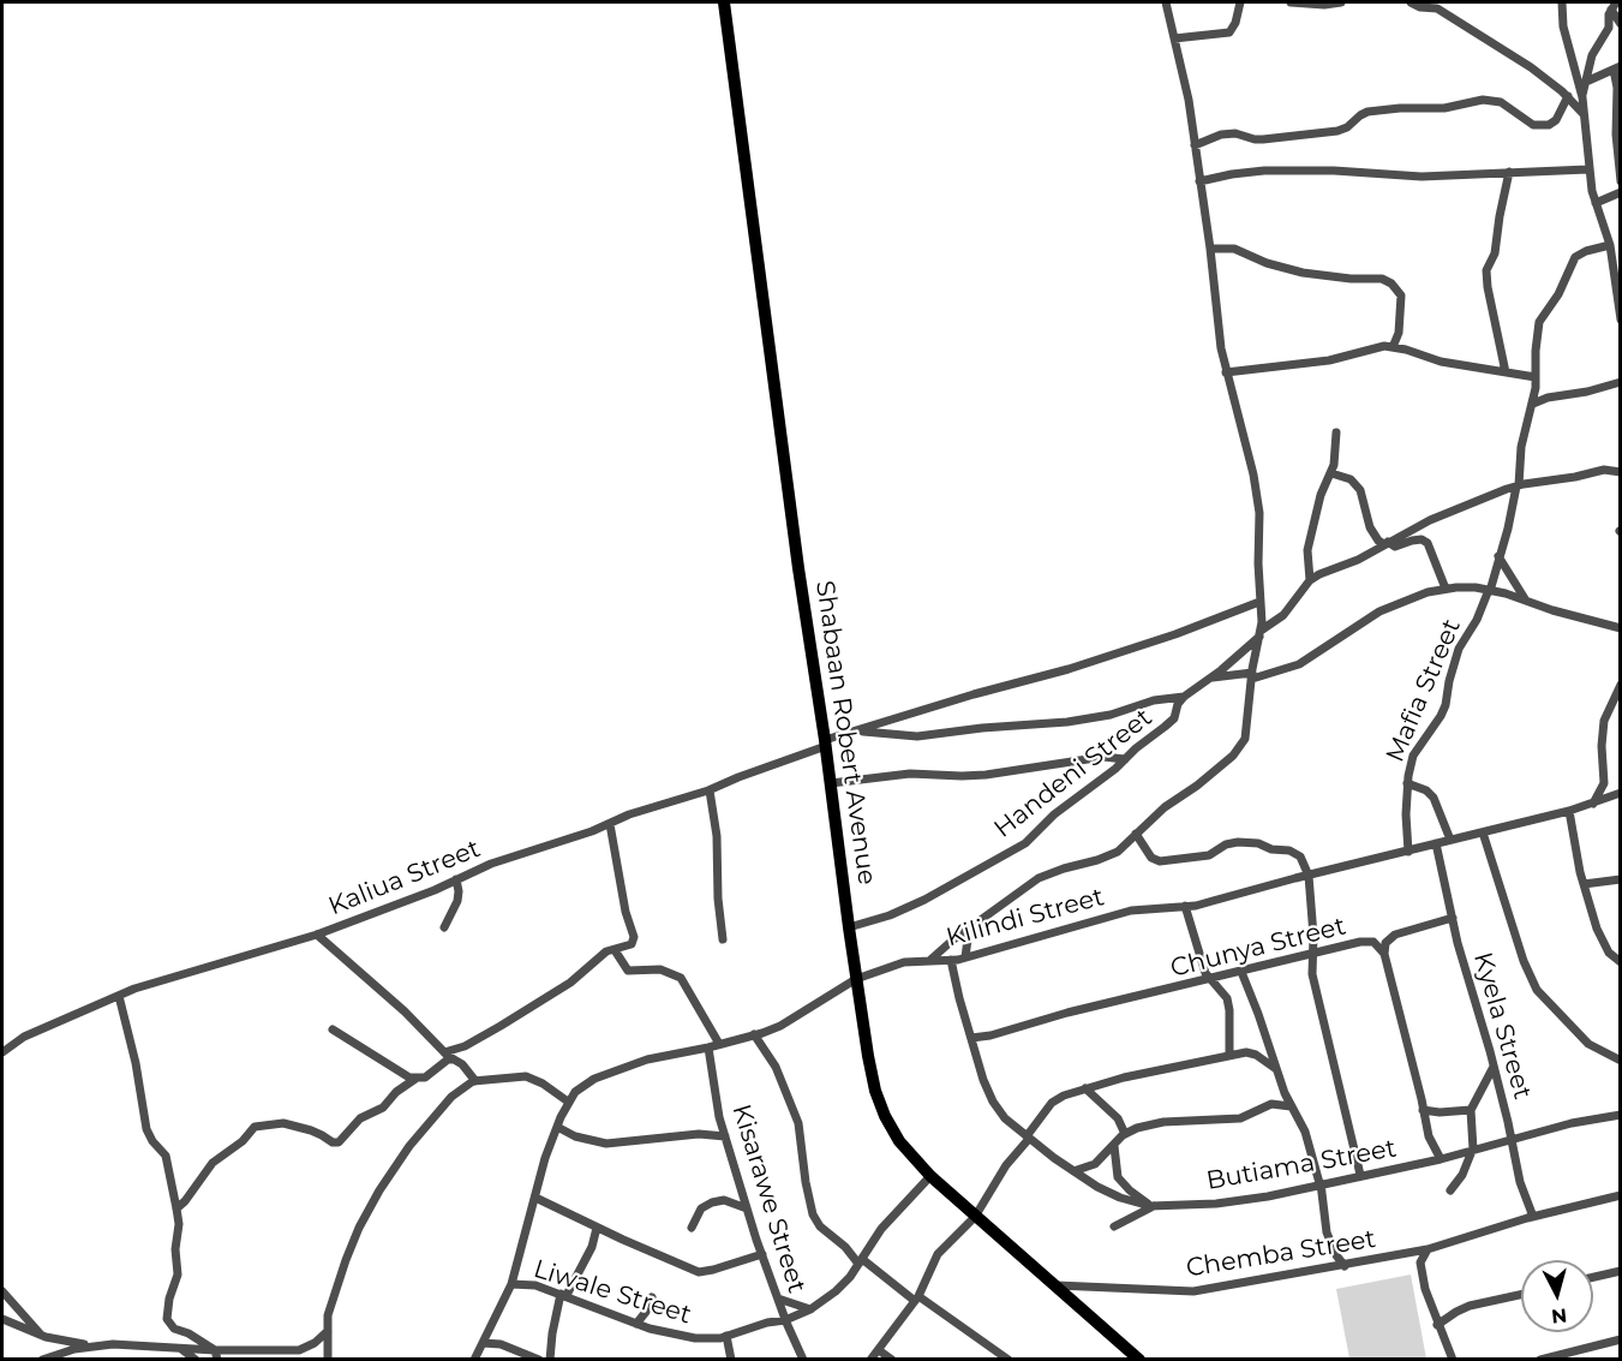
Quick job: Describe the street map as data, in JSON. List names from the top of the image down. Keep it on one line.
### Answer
{"streets":{"main road":["Shabaan Robert Avenue"],"street":["Mafia Street","Handeni Street","Kaliua Street","Kilindi Street","Chunya Street","Kyela Street","Butiama Street","Kisarawe Street","Chemba Street","Liwale Street"]},"crossings":[["Mafia Street","Kilindi Street"],["Shabaan Robert Avenue","Handeni Street"],["Shabaan Robert Avenue","Kaliua Street"],["Shabaan Robert Avenue","Kilindi Street"],["Shabaan Robert Avenue","Chemba Street"],["Kilindi Street","Kyela Street"],["Kilindi Street","Butiama Street"],["Kilindi Street","Kisarawe Street"],["Kilindi Street","Liwale Street"],["Chunya Street","Butiama Street"],["Kyela Street","Butiama Street"],["Kyela Street","Chemba Street"],["Kisarawe Street","Liwale Street"]],"north":"bottom"}
